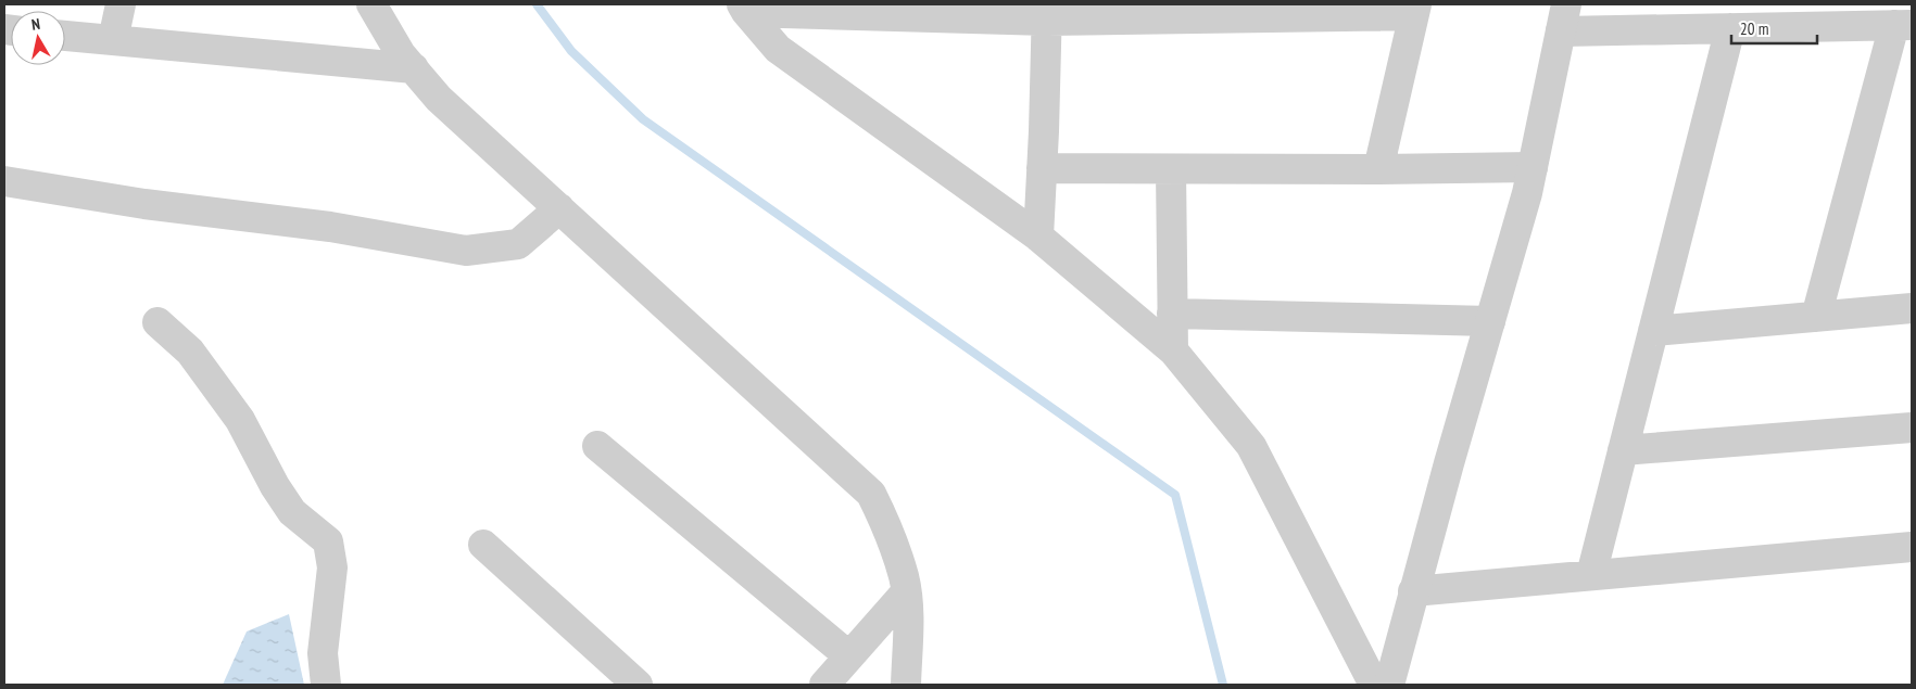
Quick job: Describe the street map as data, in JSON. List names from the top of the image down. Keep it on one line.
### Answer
{"scale_bar":"20 m","north":"top"}
